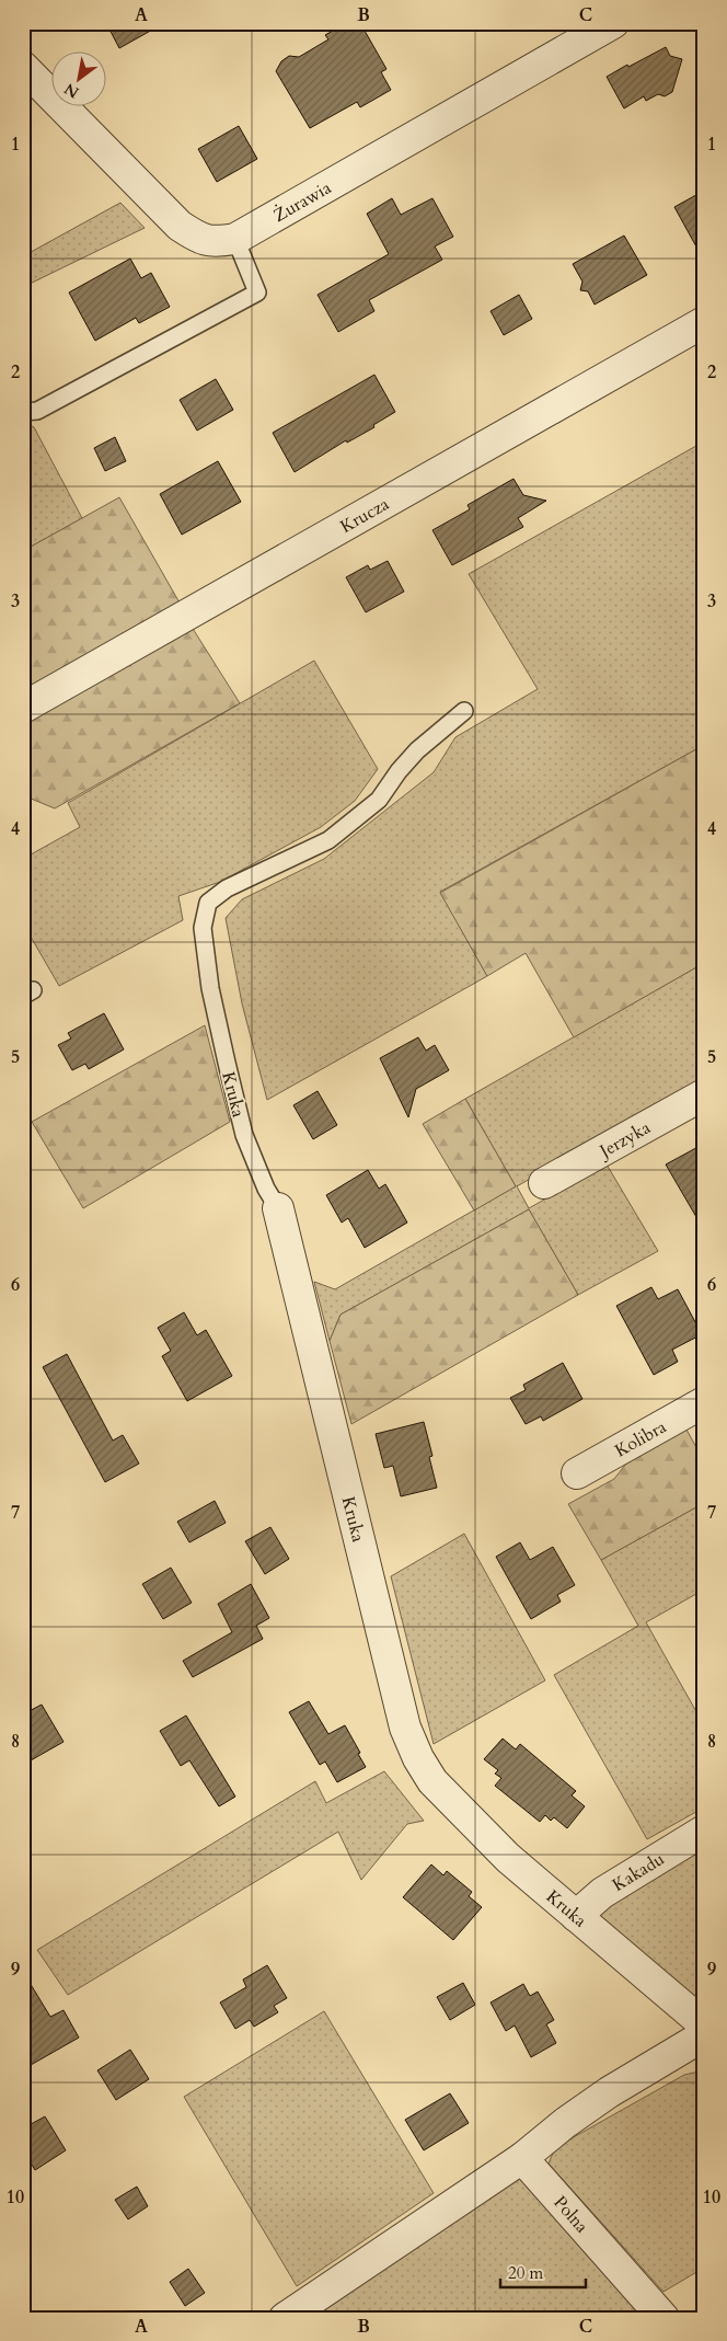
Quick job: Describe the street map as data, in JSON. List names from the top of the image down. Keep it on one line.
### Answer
{"streets":{"street":["Żurawia","Krucza","Kruka","Jerzyka","Kolibra","Kakadu","Polna"]},"crossings":[["Kruka","Kakadu"]],"scale_bar":"20 m","north":"bottom left","grid":{"columns":["A","B","C"],"rows":["1","2","3","4","5","6","7","8","9","10"]}}
